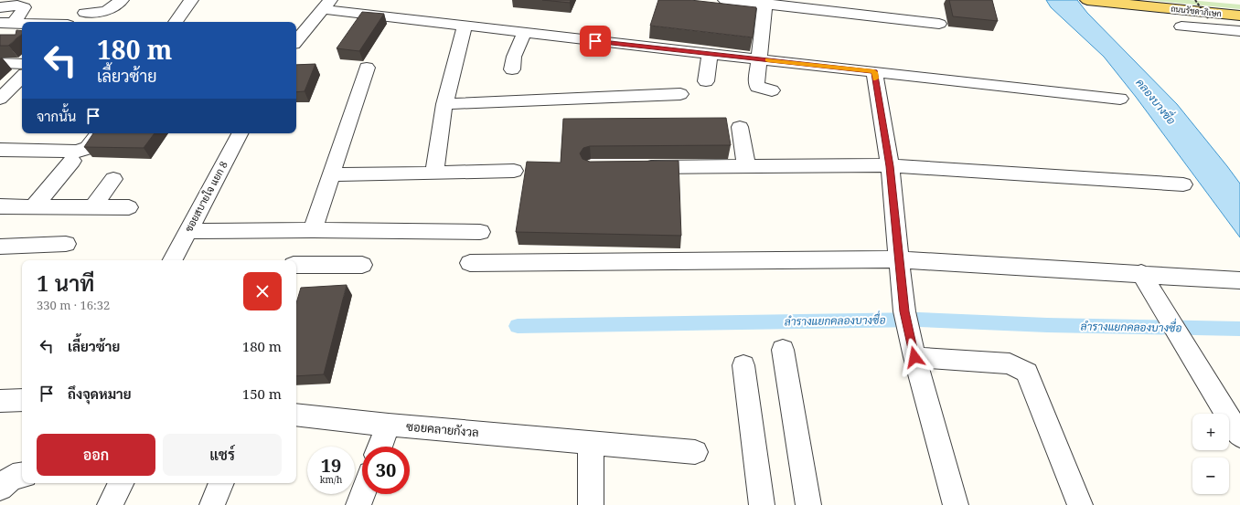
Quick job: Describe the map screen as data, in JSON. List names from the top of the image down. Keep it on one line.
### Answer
{"streets":{"main road":["ถนนรัชดาภิเษก"],"street":["ซอยสบายใจ แยก 8","ซอยคลายกังวล"]},"water":["คลองบางซื่อ","ลำรางแยกคลองบางซื่อ"],"page":{"turn":["180 m","เลี้ยวซ้าย"],"then":"จากนั้น","heading":["1 นาที","330 m · 16:32"],"list":[{"name":"เลี้ยวซ้าย","value":"180 m"},{"name":"ถึงจุดหมาย","value":"150 m"}],"map_buttons":["+","−"],"buttons":["ออก","แชร์"],"speed":"19 km/h","limit":"30"}}
